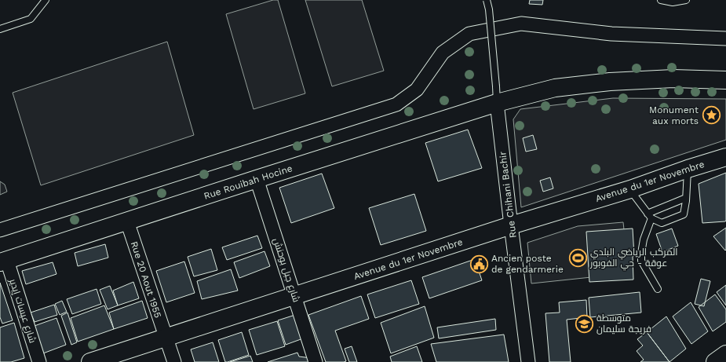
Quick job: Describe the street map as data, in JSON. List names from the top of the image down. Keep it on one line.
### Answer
{"streets":{"main road":["Avenue du 1er Novembre","Rue Rouibah Hocine"],"street":["Rue Chihani Bachir","شارع جبل بوحنش","Rue 20 Aout 1955","شارع عيسات إيدير"]},"crossings":[["Avenue du 1er Novembre","Rue Chihani Bachir"],["Avenue du 1er Novembre","شارع جبل بوحنش"],["Avenue du 1er Novembre","Rue 20 Aout 1955"],["Rue Rouibah Hocine","Rue Chihani Bachir"],["Rue Rouibah Hocine","شارع جبل بوحنش"],["Rue Rouibah Hocine","Rue 20 Aout 1955"],["Rue Rouibah Hocine","شارع عيسات إيدير"]],"places":{"place":["Monument aux morts"],"sports":["المركب الرياضي البلدي عوقة - حي الفوبور"],"public building":["Ancien poste de gendarmerie"],"school or university":["متوسطة فريجة سليمان"]}}
